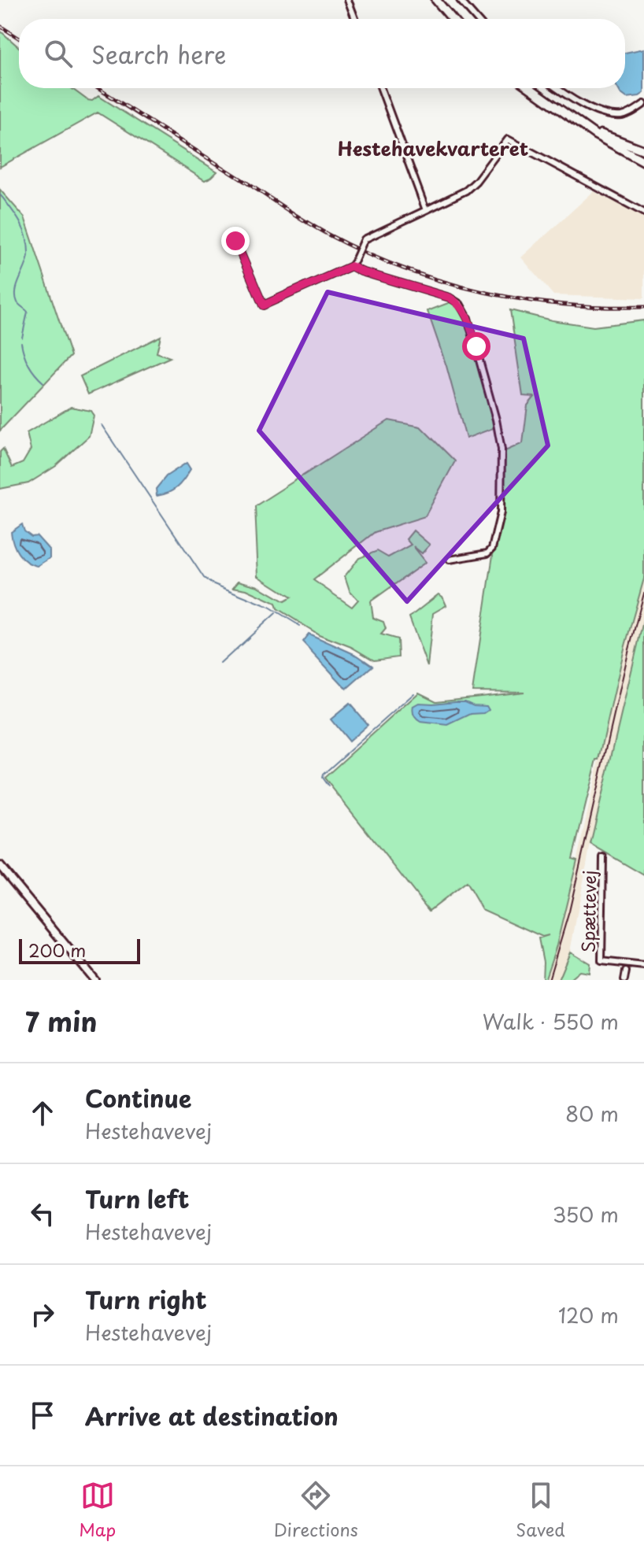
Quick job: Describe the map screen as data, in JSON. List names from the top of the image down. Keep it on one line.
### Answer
{"streets":{"street":["Spættevej"]},"districts":["Hestehavekvarteret"],"scale_bar":"200 m","page":{"search":"Search here","scale":"200 m","heading":["7 min","Walk · 550 m"],"list":[["Continue","Hestehavevej","80 m"],["Turn left","Hestehavevej","350 m"],["Turn right","Hestehavevej","120 m"],"Arrive at destination"],"nav":["Map","Directions","Saved"]}}
